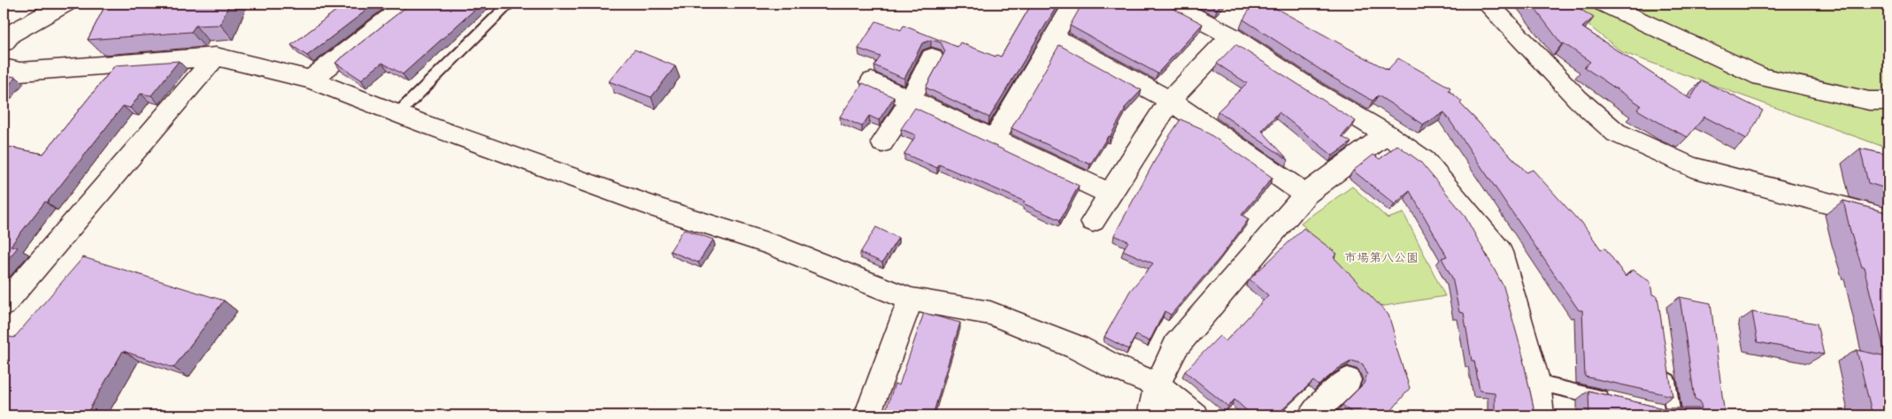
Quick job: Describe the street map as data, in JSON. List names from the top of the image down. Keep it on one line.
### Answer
{"parks":["市場第八公園"]}
